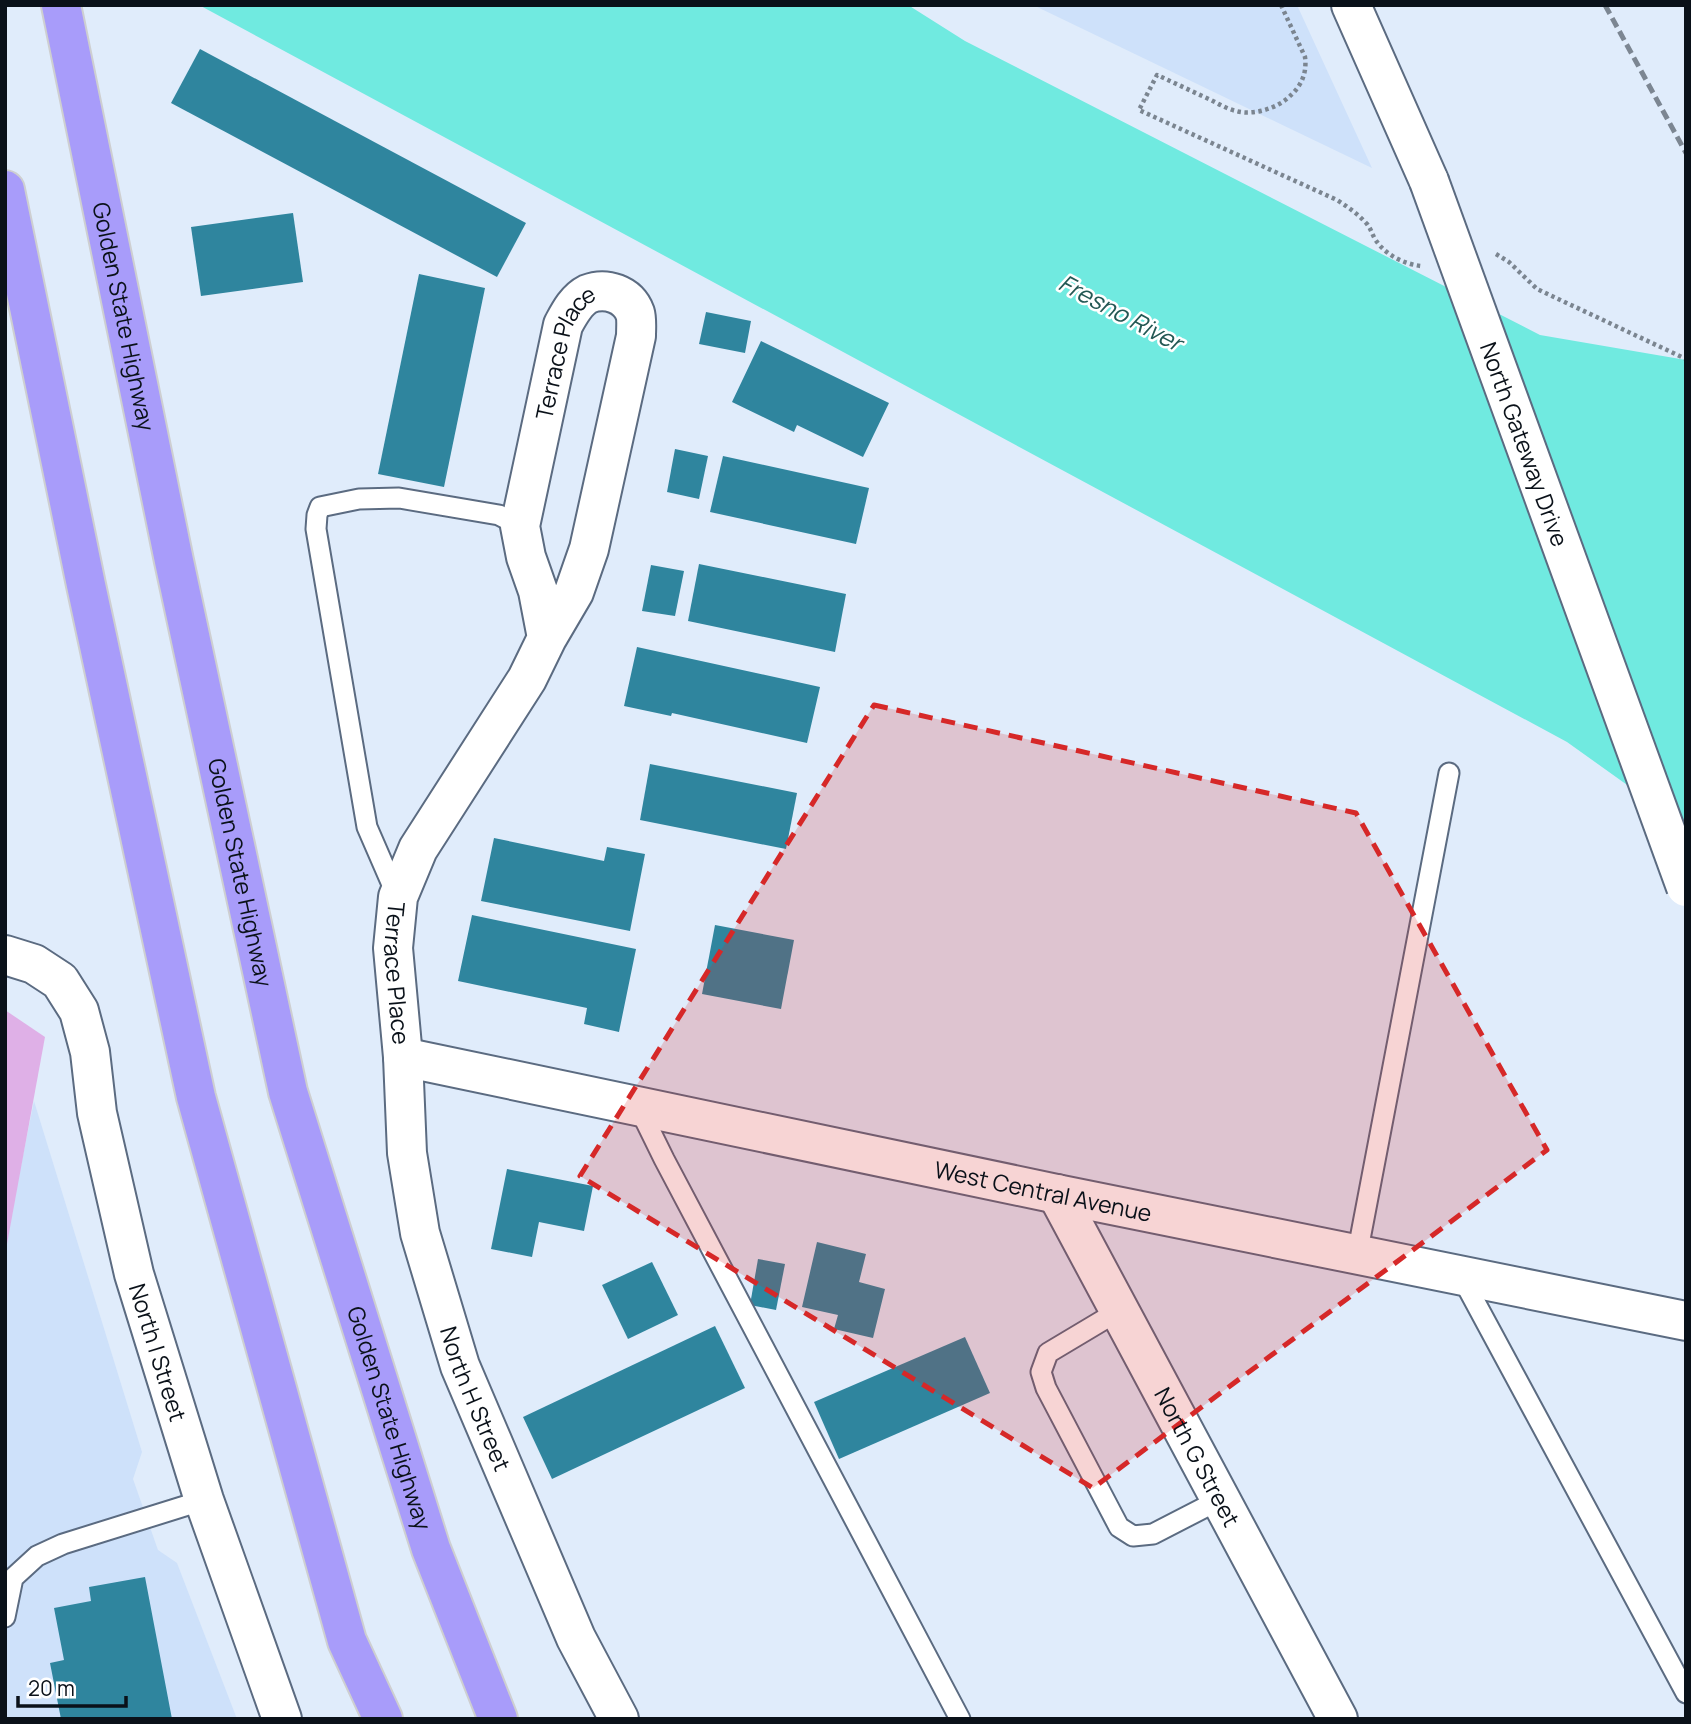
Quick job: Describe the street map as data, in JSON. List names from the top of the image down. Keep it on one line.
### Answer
{"streets":{"highway":["Golden State Highway"],"street":["Terrace Place","North Gateway Drive","West Central Avenue","North I Street","North H Street","North G Street"]},"crossings":[["Terrace Place","West Central Avenue"],["Terrace Place","North H Street"],["West Central Avenue","North H Street"],["West Central Avenue","North G Street"]],"water":["Fresno River"],"scale_bar":"20 m"}
